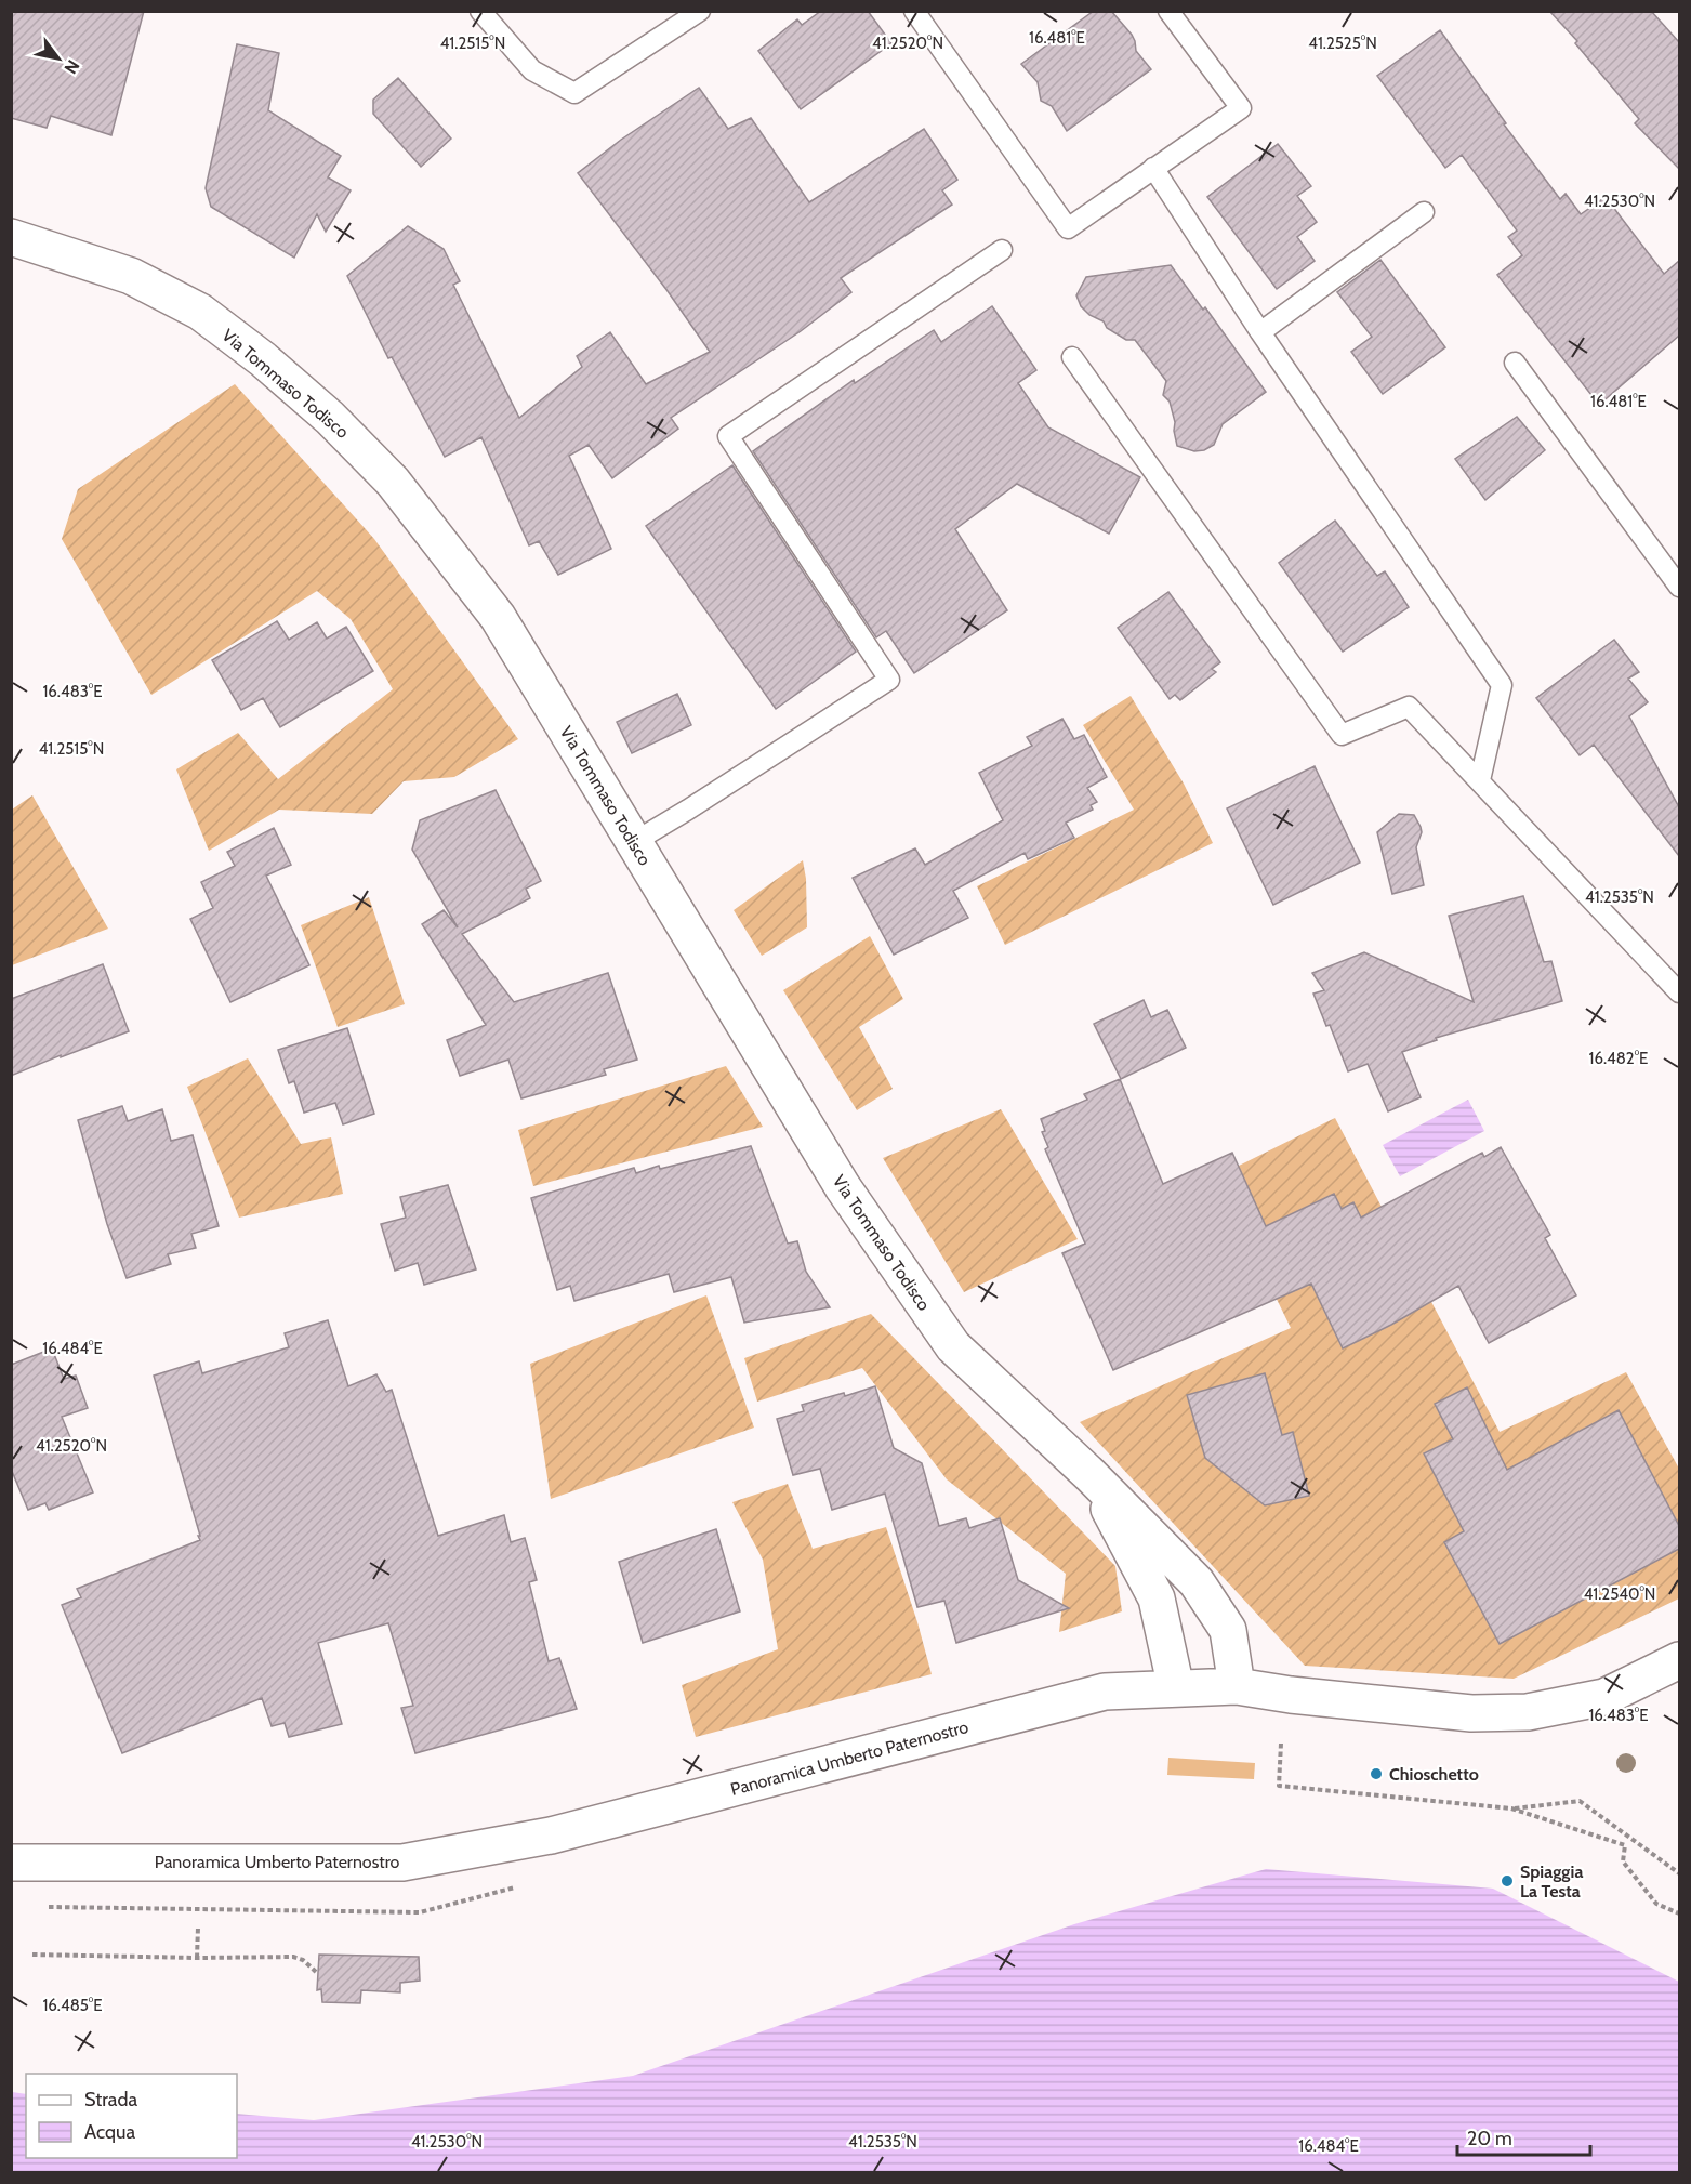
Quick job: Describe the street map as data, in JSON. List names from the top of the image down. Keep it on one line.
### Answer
{"streets":{"street":["Via Tommaso Todisco","Panoramica Umberto Paternostro"]},"crossings":[["Via Tommaso Todisco","Panoramica Umberto Paternostro"]],"places":["Chioschetto","Spiaggia La Testa"],"legend":["Strada","Acqua"],"scale_bar":"20 m","north":"bottom right","coordinates":["16.481°E","41.2515°N","41.2520°N","41.2525°N","41.2530°N","16.483°E","41.2535°N","16.482°E","16.484°E","41.2540°N","16.485°E"]}
